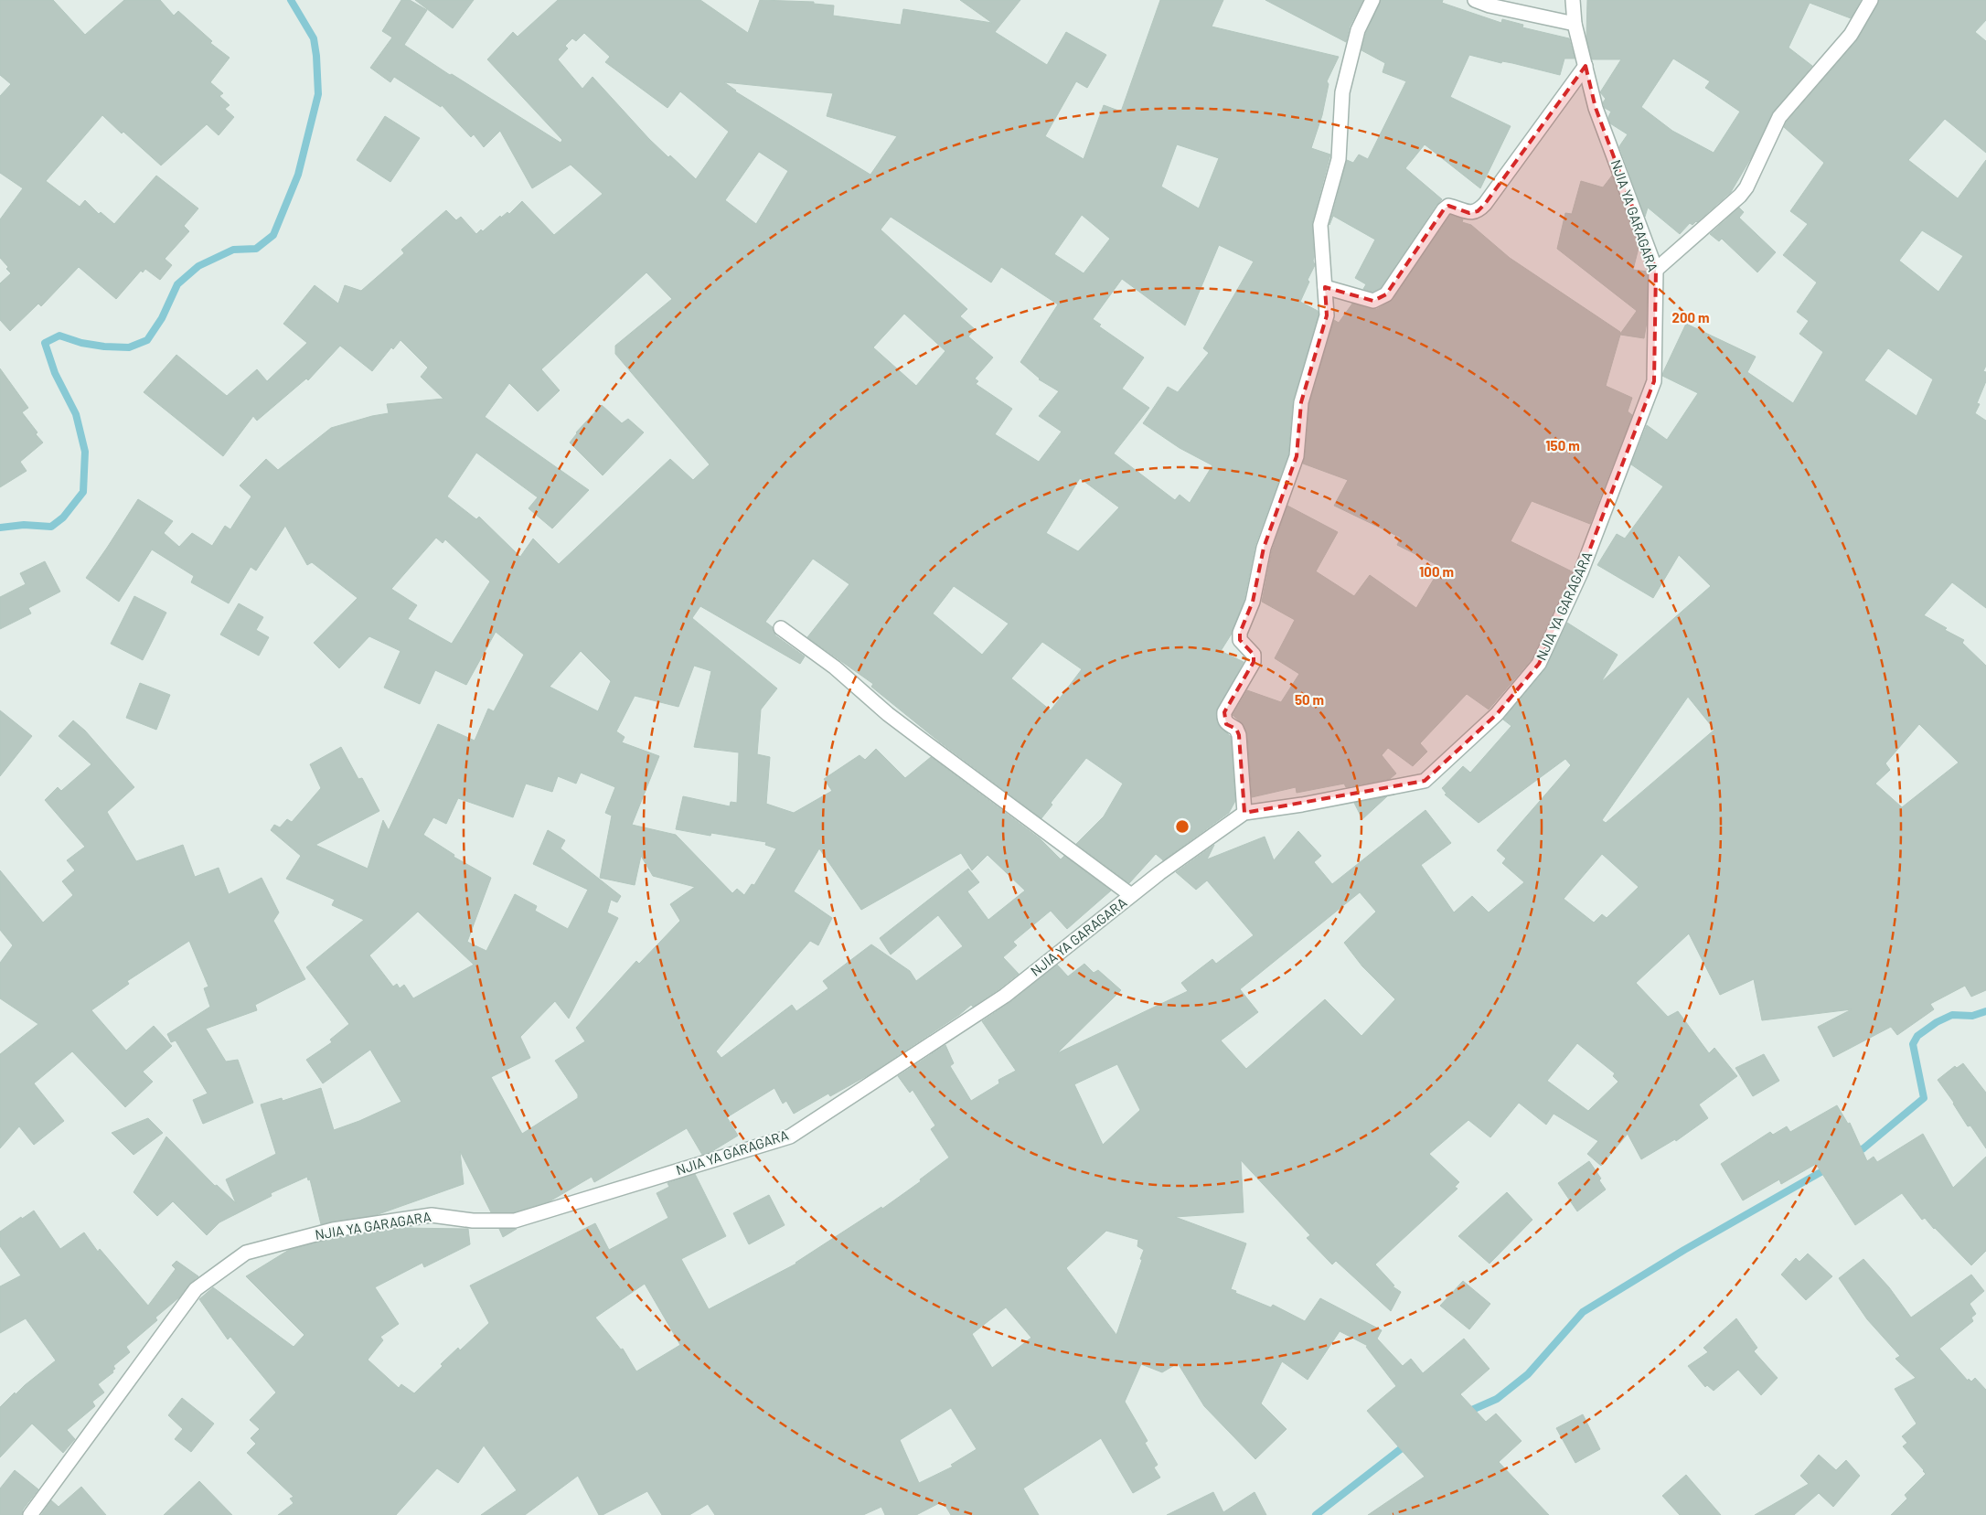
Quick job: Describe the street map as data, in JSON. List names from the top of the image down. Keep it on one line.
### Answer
{"streets":{"street":["NJIA YA GARAGARA"]},"rings":["200 m","150 m","100 m","50 m"]}
